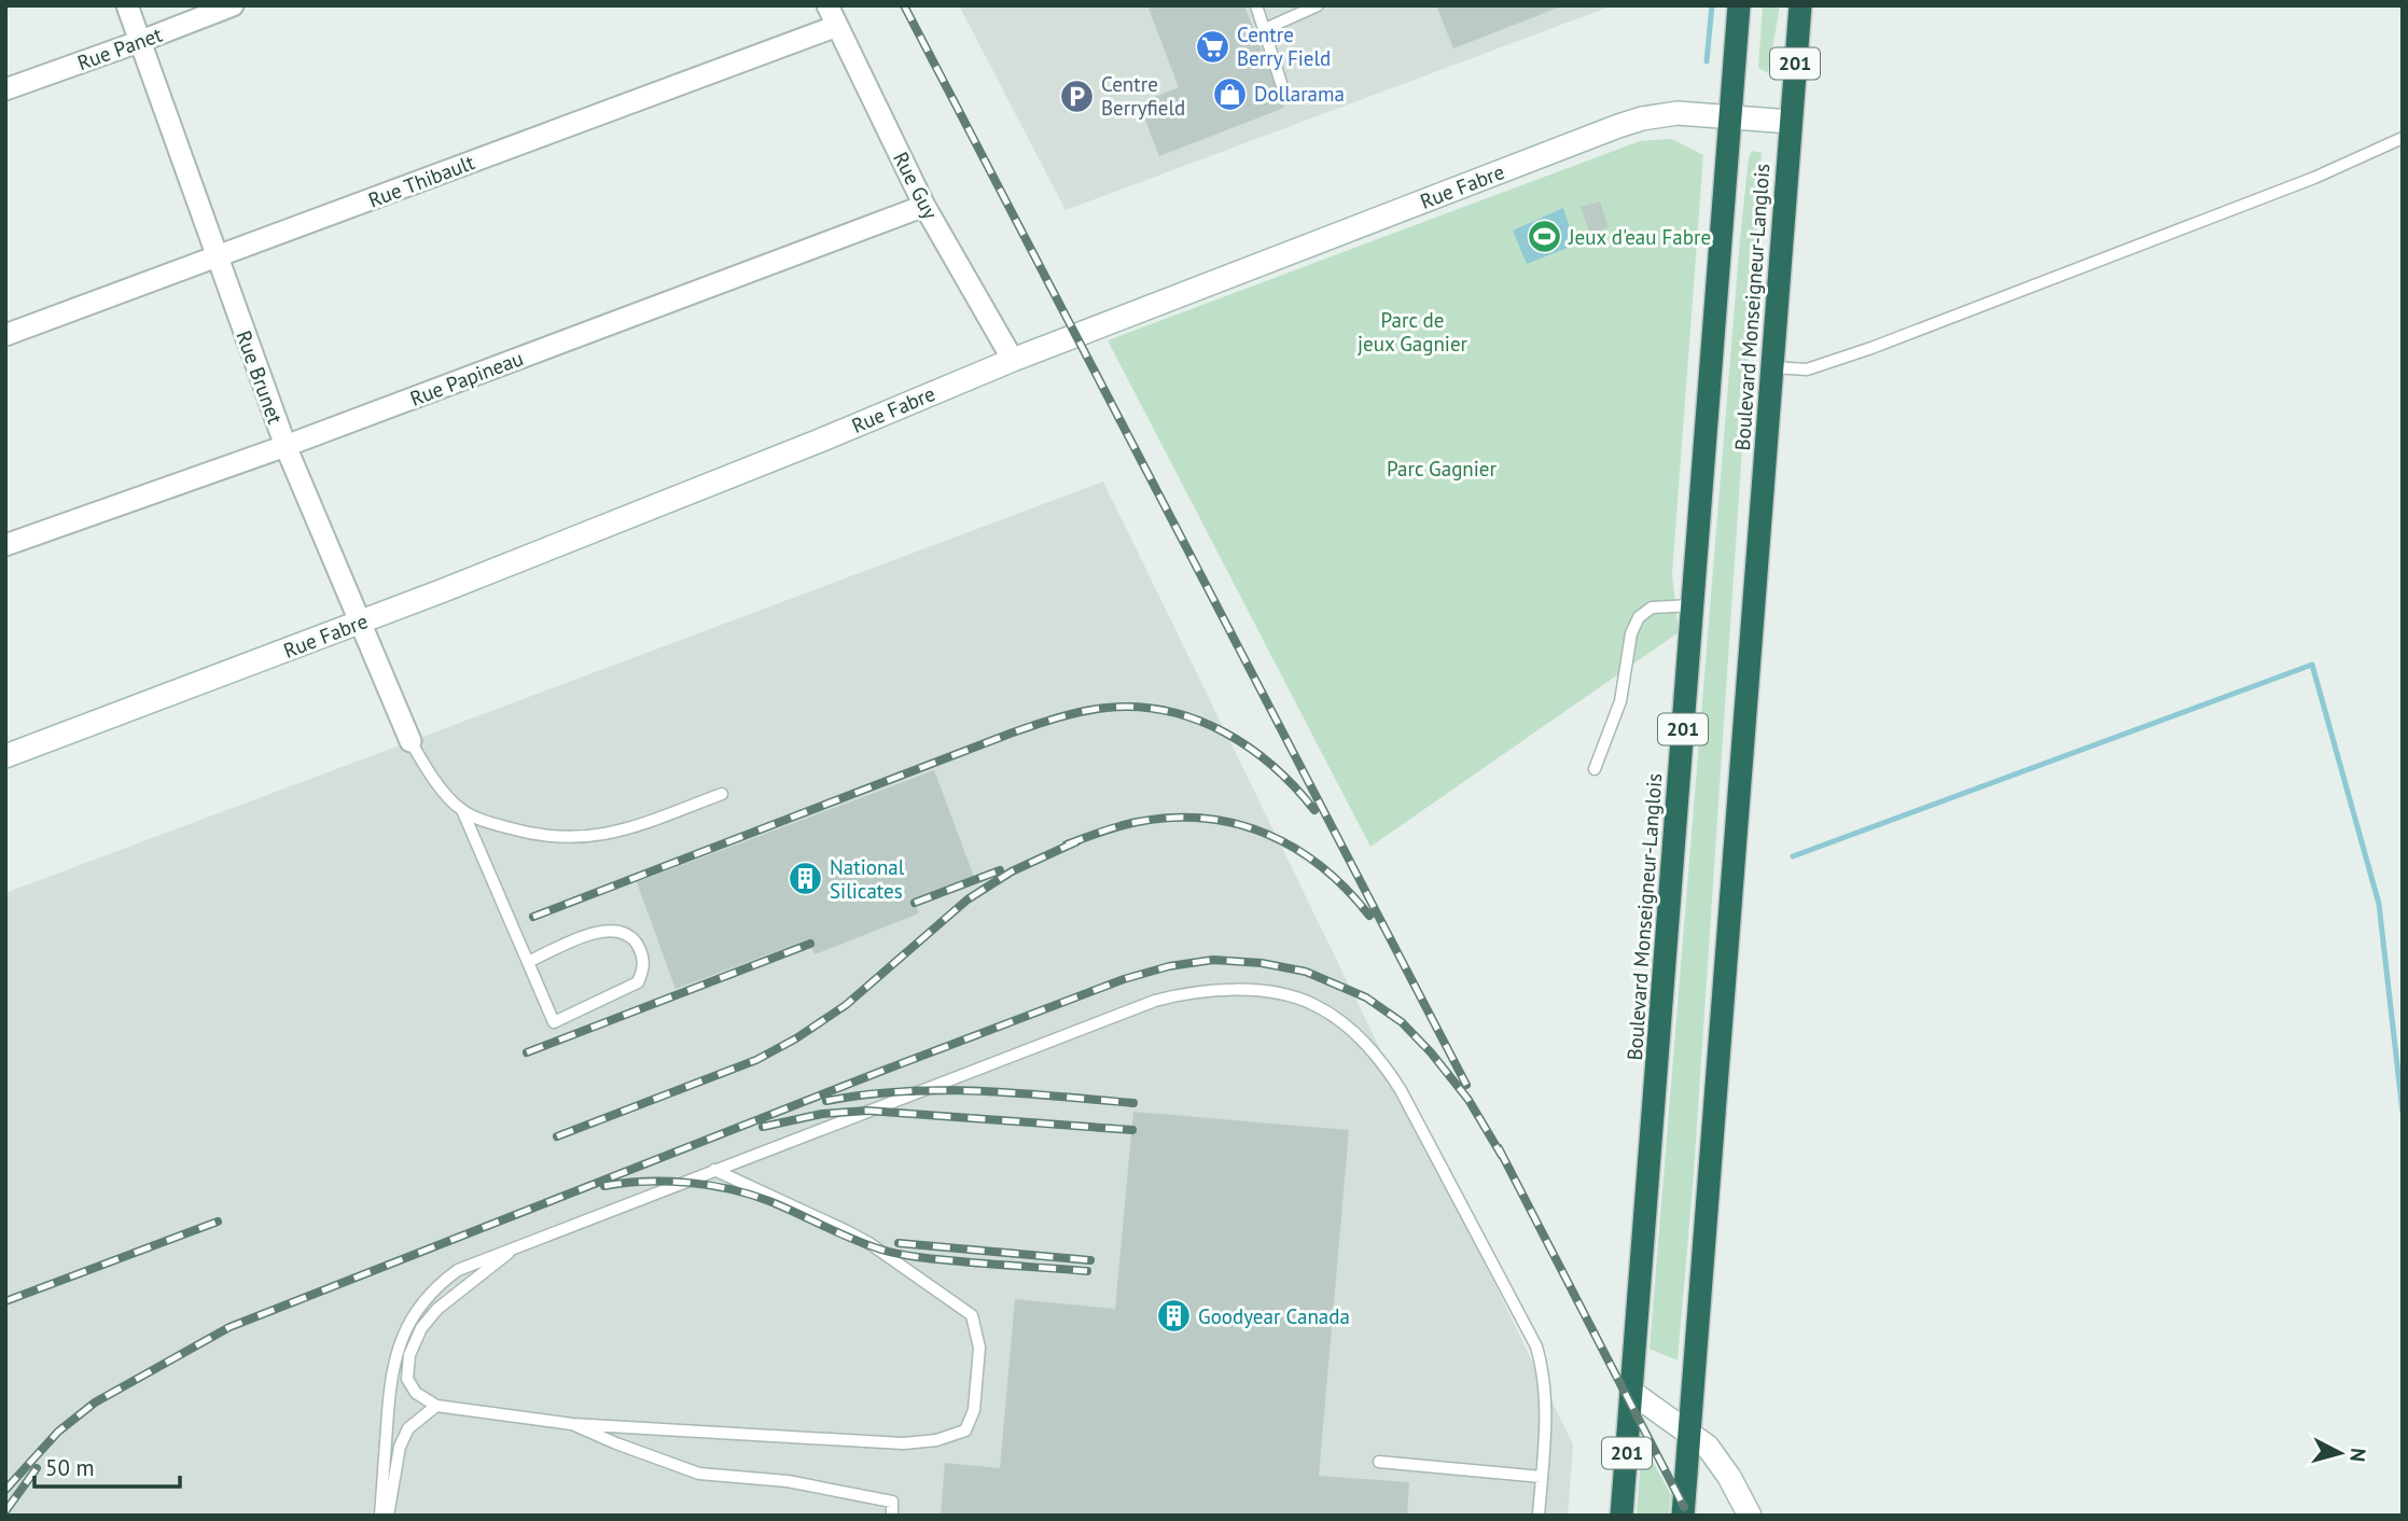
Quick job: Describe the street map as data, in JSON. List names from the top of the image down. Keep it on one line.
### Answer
{"streets":{"highway":["201","Boulevard Monseigneur-Langlois"],"street":["Rue Panet","Rue Thibault","Rue Guy","Rue Fabre","Rue Brunet","Rue Papineau"]},"crossings":[["Rue Panet","Rue Brunet"],["Rue Thibault","Rue Guy"],["Rue Thibault","Rue Brunet"],["Rue Guy","Rue Fabre"],["Rue Guy","Rue Papineau"],["Rue Fabre","Boulevard Monseigneur-Langlois"],["Rue Fabre","Rue Brunet"],["Rue Brunet","Rue Papineau"]],"parks":["Parc de jeux Gagnier","Parc Gagnier"],"places":{"supermarket":["Centre Berry Field"],"shop":["Dollarama"],"parking":["Centre Berryfield"],"sports":["Jeux d'eau Fabre"],"building":["National Silicates","Goodyear Canada"]},"scale_bar":"50 m","north":"right"}
